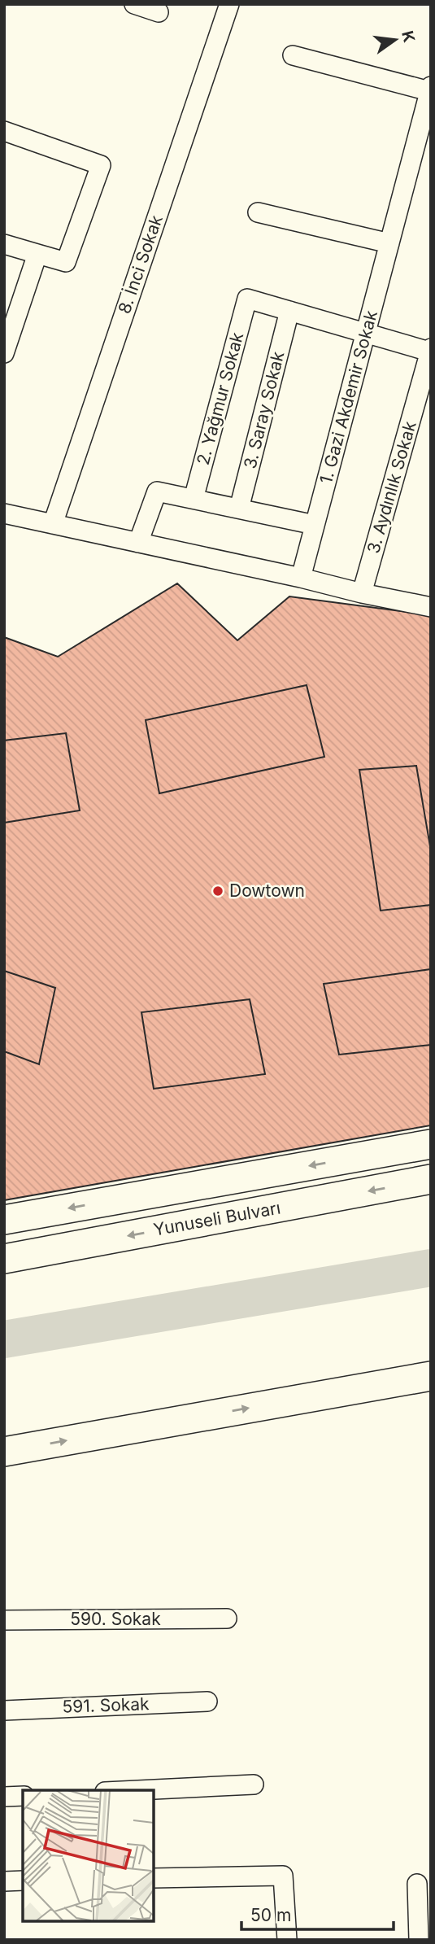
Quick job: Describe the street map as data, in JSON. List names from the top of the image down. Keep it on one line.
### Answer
{"streets":{"main road":["Yunuseli Bulvarı"],"street":["8. İnci Sokak","1. Gazi Akdemir Sokak","2. Yağmur Sokak","3. Saray Sokak","3. Aydınlık Sokak","590. Sokak","591. Sokak"]},"crossings":[["2. Yağmur Sokak","3. Saray Sokak"]],"places":["Dowtown"],"scale_bar":"50 m","north":"right"}
